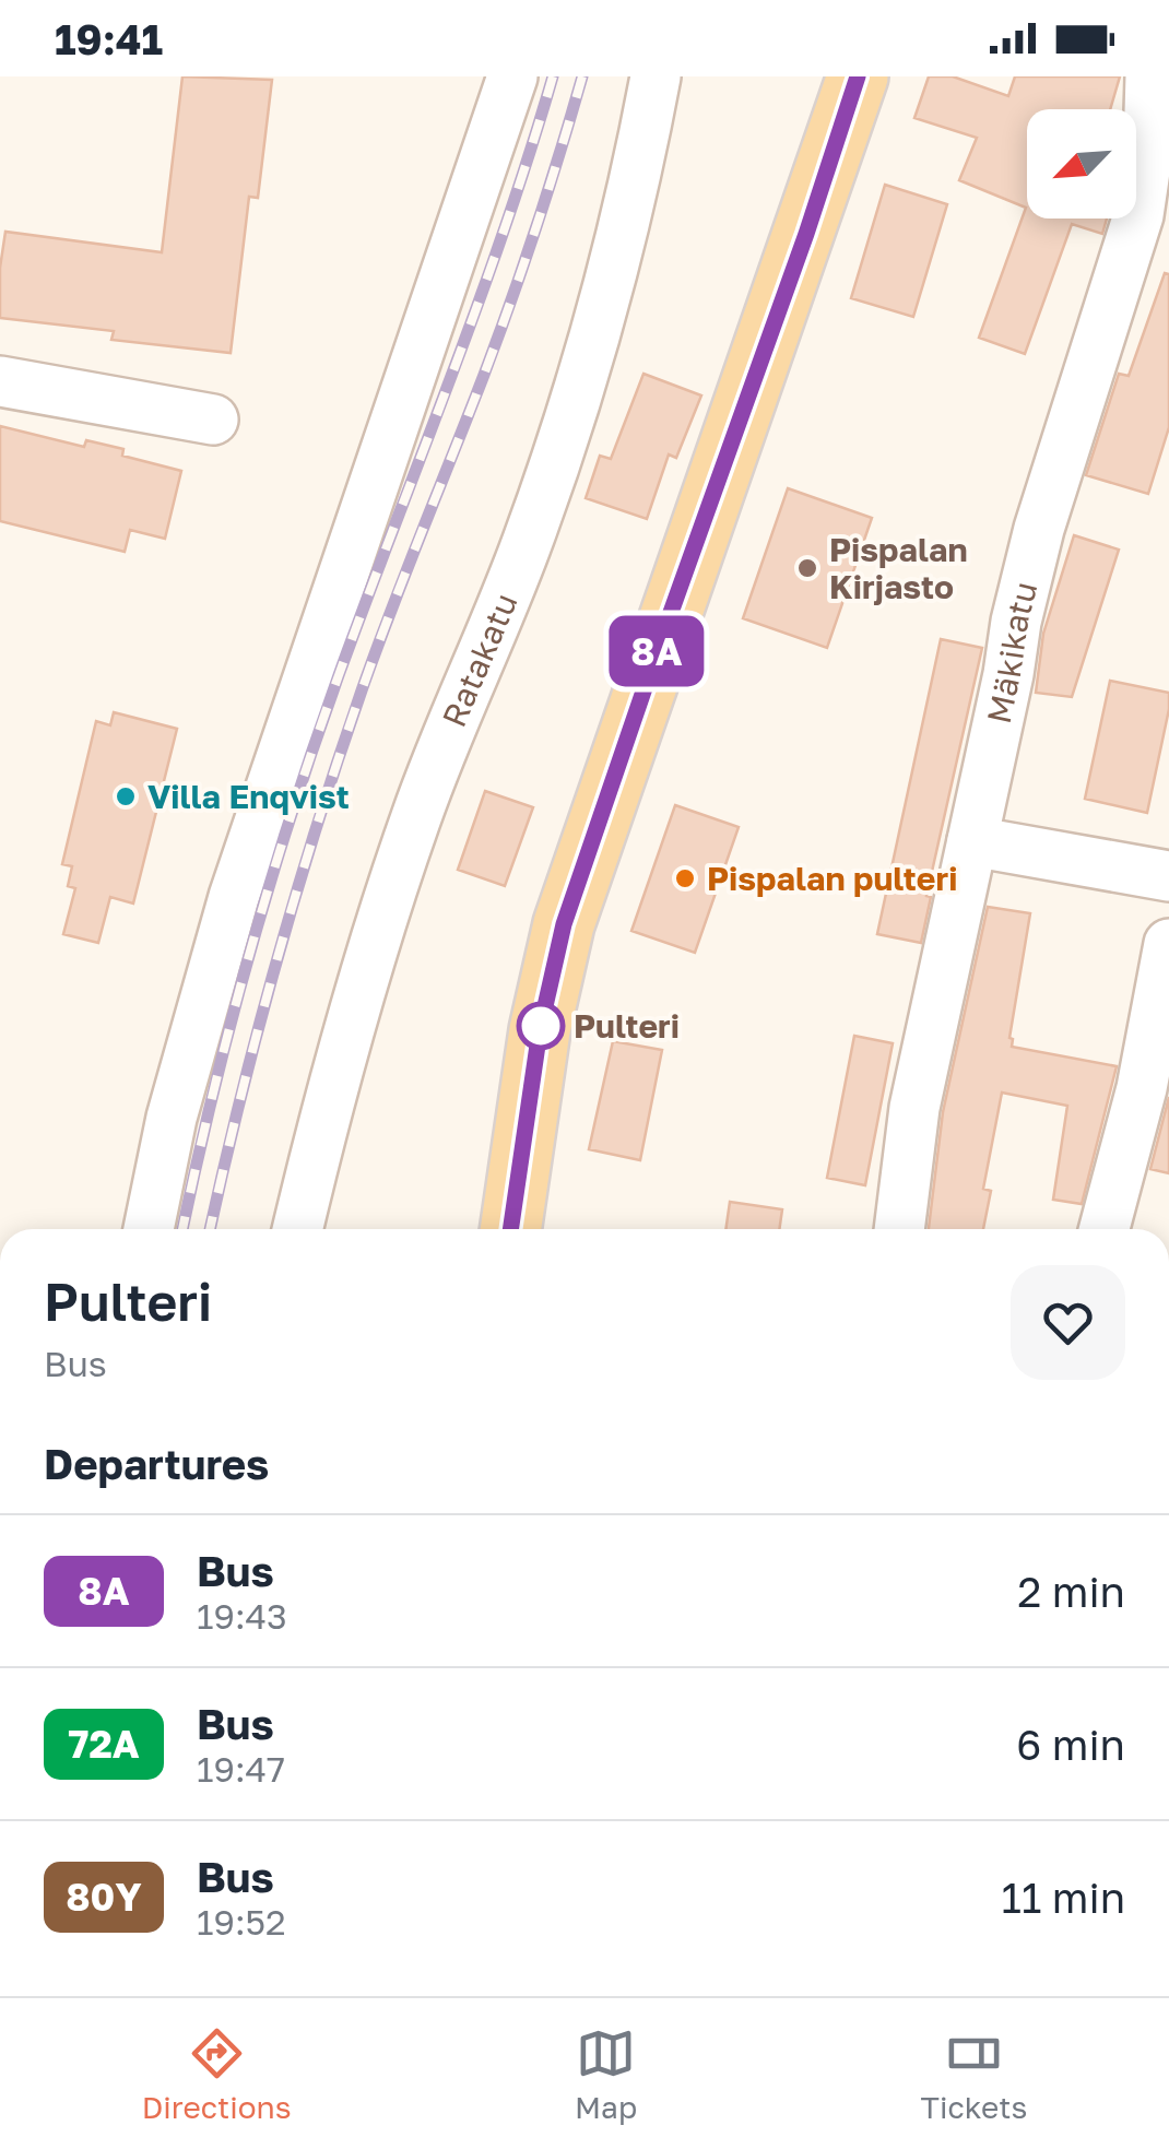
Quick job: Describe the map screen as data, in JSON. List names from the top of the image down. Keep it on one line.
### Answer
{"streets":{"street":["Mäkikatu","Ratakatu"]},"places":["Pispalan Kirjasto","Villa Enqvist","Pispalan pulteri","Pulteri"],"lines":["bus line 8A"],"north":"bottom left","page":{"status":"19:41","on_map":"8A","heading":[["Pulteri","Bus"],"Departures"],"list":[{"mark":"8A","name":"Bus","note":"19:43","value":"2 min"},{"mark":"72A","name":"Bus","note":"19:47","value":"6 min"},{"mark":"80Y","name":"Bus","note":"19:52","value":"11 min"}],"tabs":["Directions","Map","Tickets"]}}
